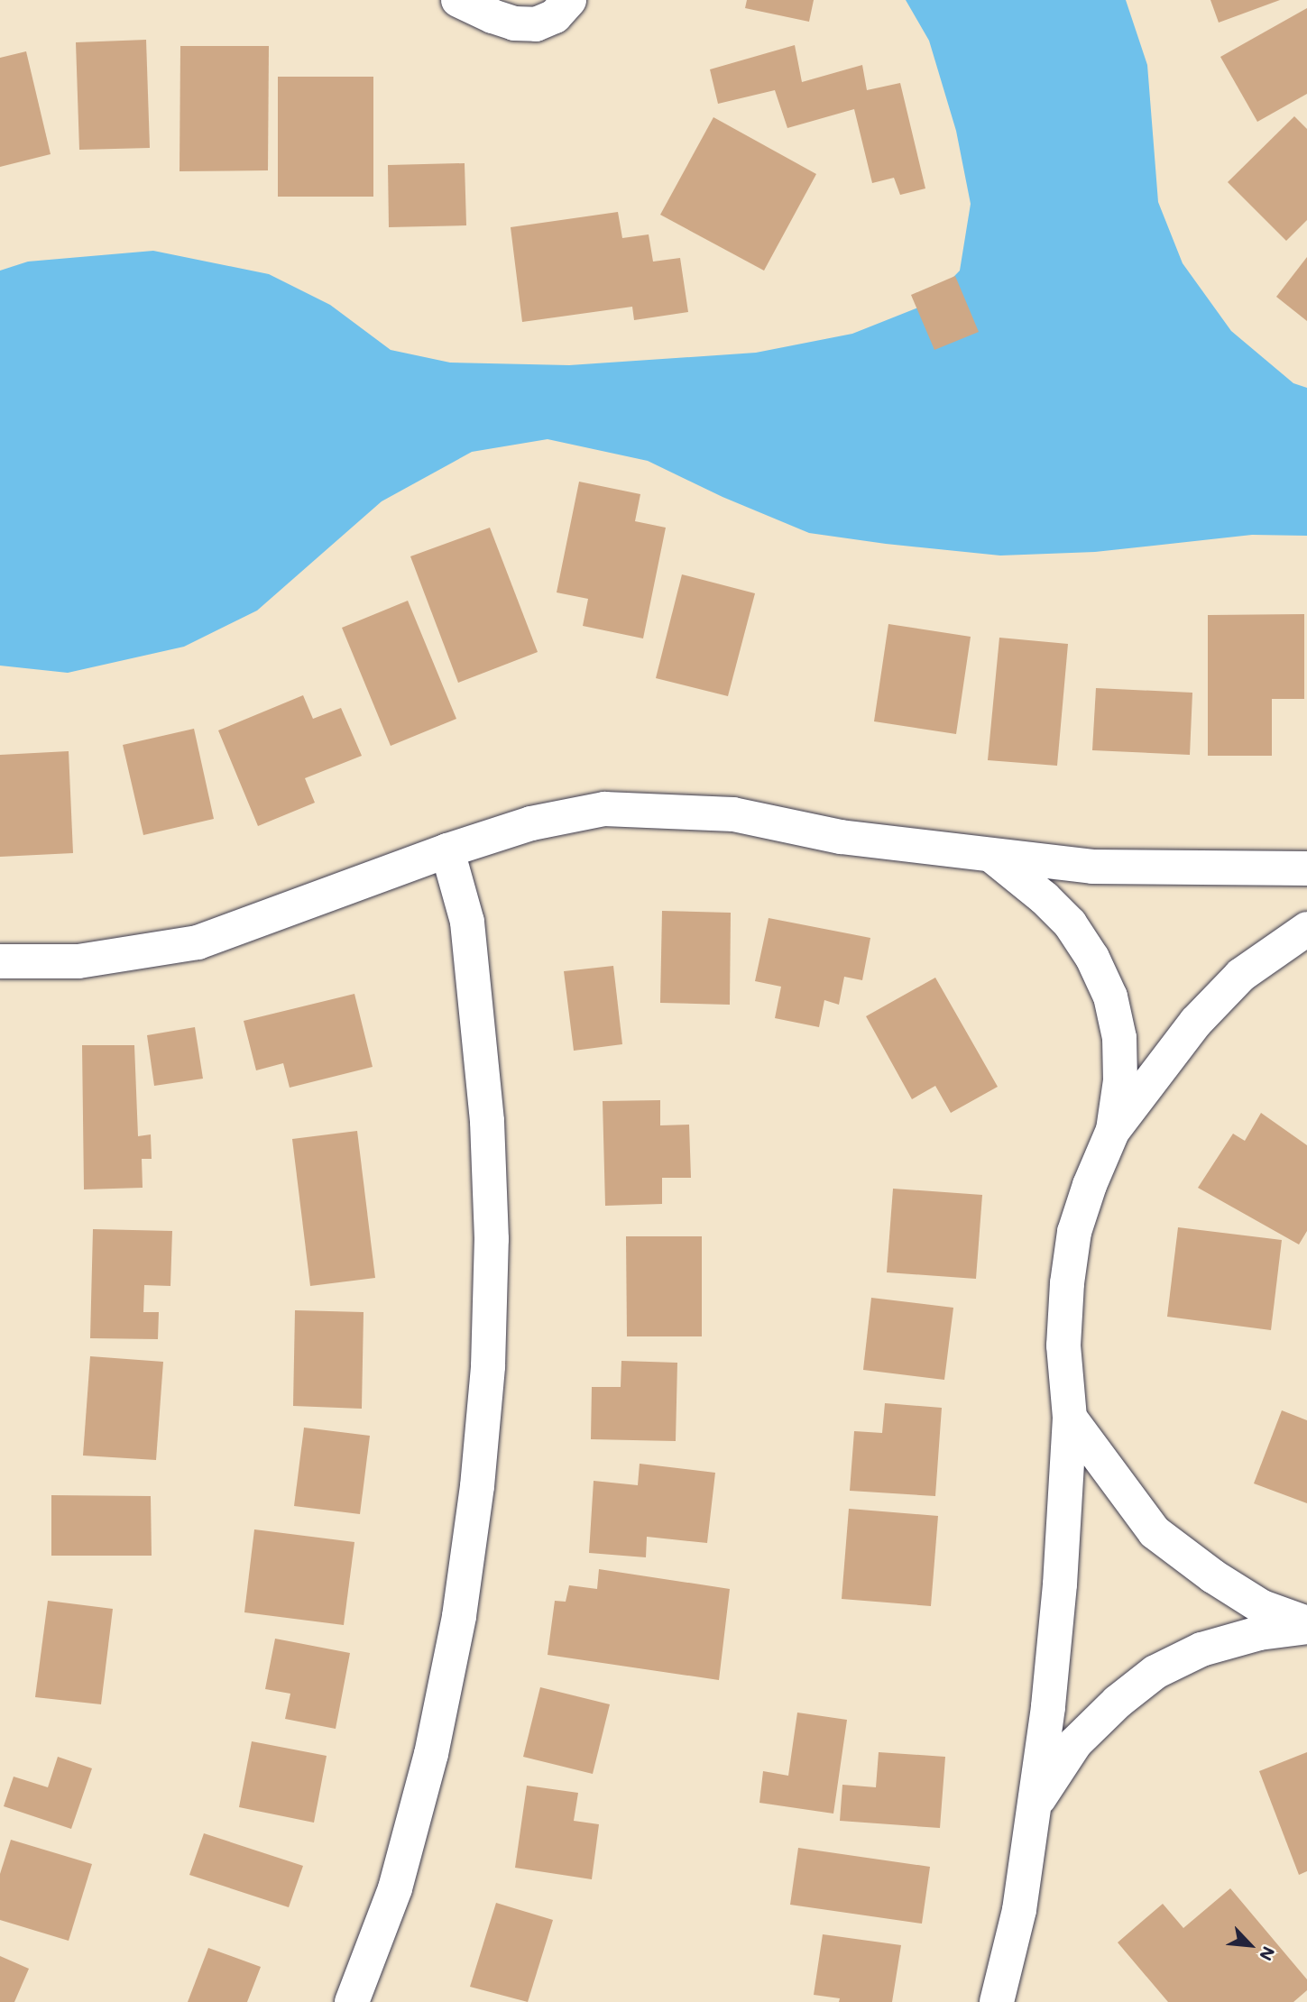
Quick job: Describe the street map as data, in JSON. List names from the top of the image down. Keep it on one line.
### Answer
{"north":"bottom right"}
